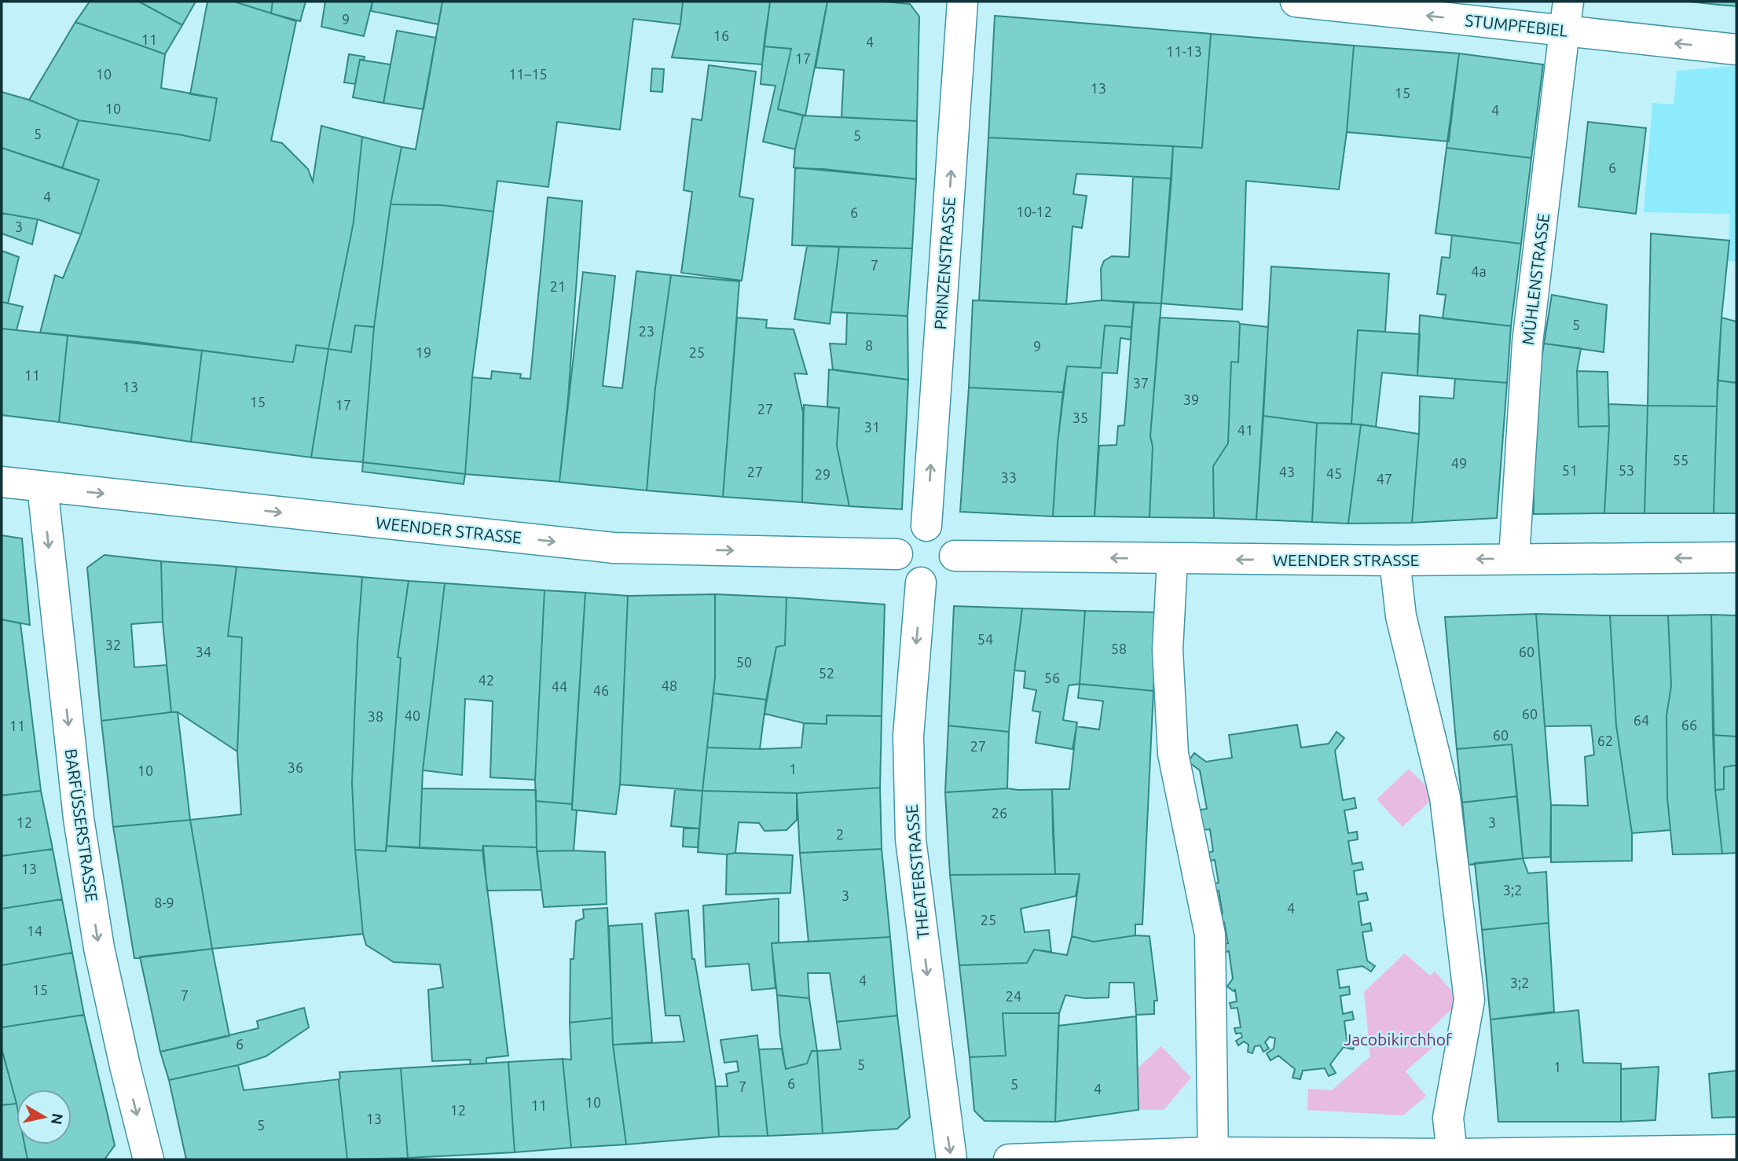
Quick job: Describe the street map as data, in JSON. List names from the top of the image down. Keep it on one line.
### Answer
{"streets":{"street":["STUMPFEBIEL","PRINZENSTRASSE","MÜHLENSTRASSE","WEENDER STRASSE","BARFÜSSERSTRASSE","THEATERSTRASSE"]},"crossings":[["STUMPFEBIEL","MÜHLENSTRASSE"],["PRINZENSTRASSE","WEENDER STRASSE"],["PRINZENSTRASSE","THEATERSTRASSE"],["MÜHLENSTRASSE","WEENDER STRASSE"],["WEENDER STRASSE","BARFÜSSERSTRASSE"],["WEENDER STRASSE","THEATERSTRASSE"]],"one_way":["STUMPFEBIEL","PRINZENSTRASSE","BARFÜSSERSTRASSE"],"parks":["Jacobikirchhof"],"house_numbers":["9","16","11","4","11-13","17","10","11–15","13","15","10","4","5","5","6","4","10-12","6","3","7","4a","21","5","23","8","9","19","25","11","37","13","39","15","17","27","35","31","41","55","49","51","53","27","43","45","29","33","47","54","32","58","34","60","50","52","56","42","48","44","46","60","40","38","64","66","11","60","62","27","36","1","10","26","12","3","2","13","3;2","3","8-9","4","25","14","4","3;2","15","7","24","6","5","1","6","5","7","4","10","11","12","13","5"],"north":"right"}
